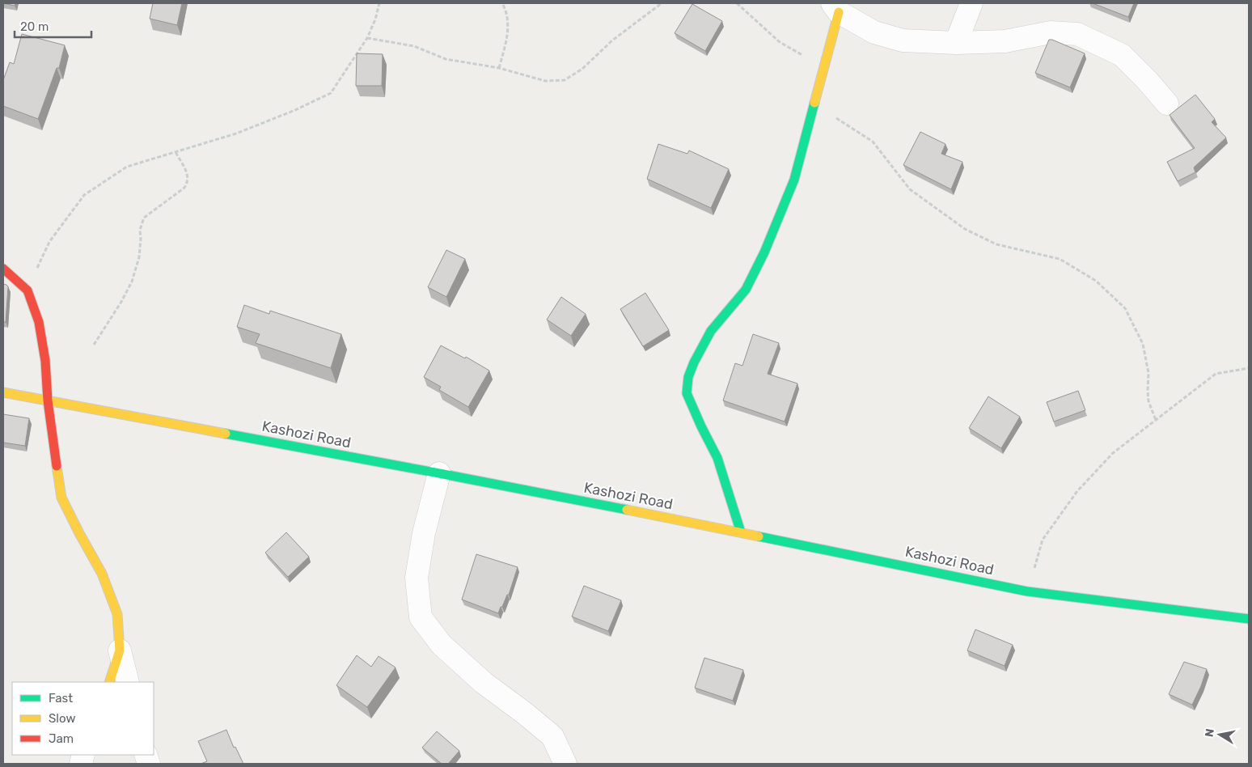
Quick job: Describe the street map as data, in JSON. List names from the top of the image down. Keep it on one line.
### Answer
{"streets":{"main road":["Kashozi Road"]},"legend":["Fast","Slow","Jam"],"scale_bar":"20 m","north":"left"}
